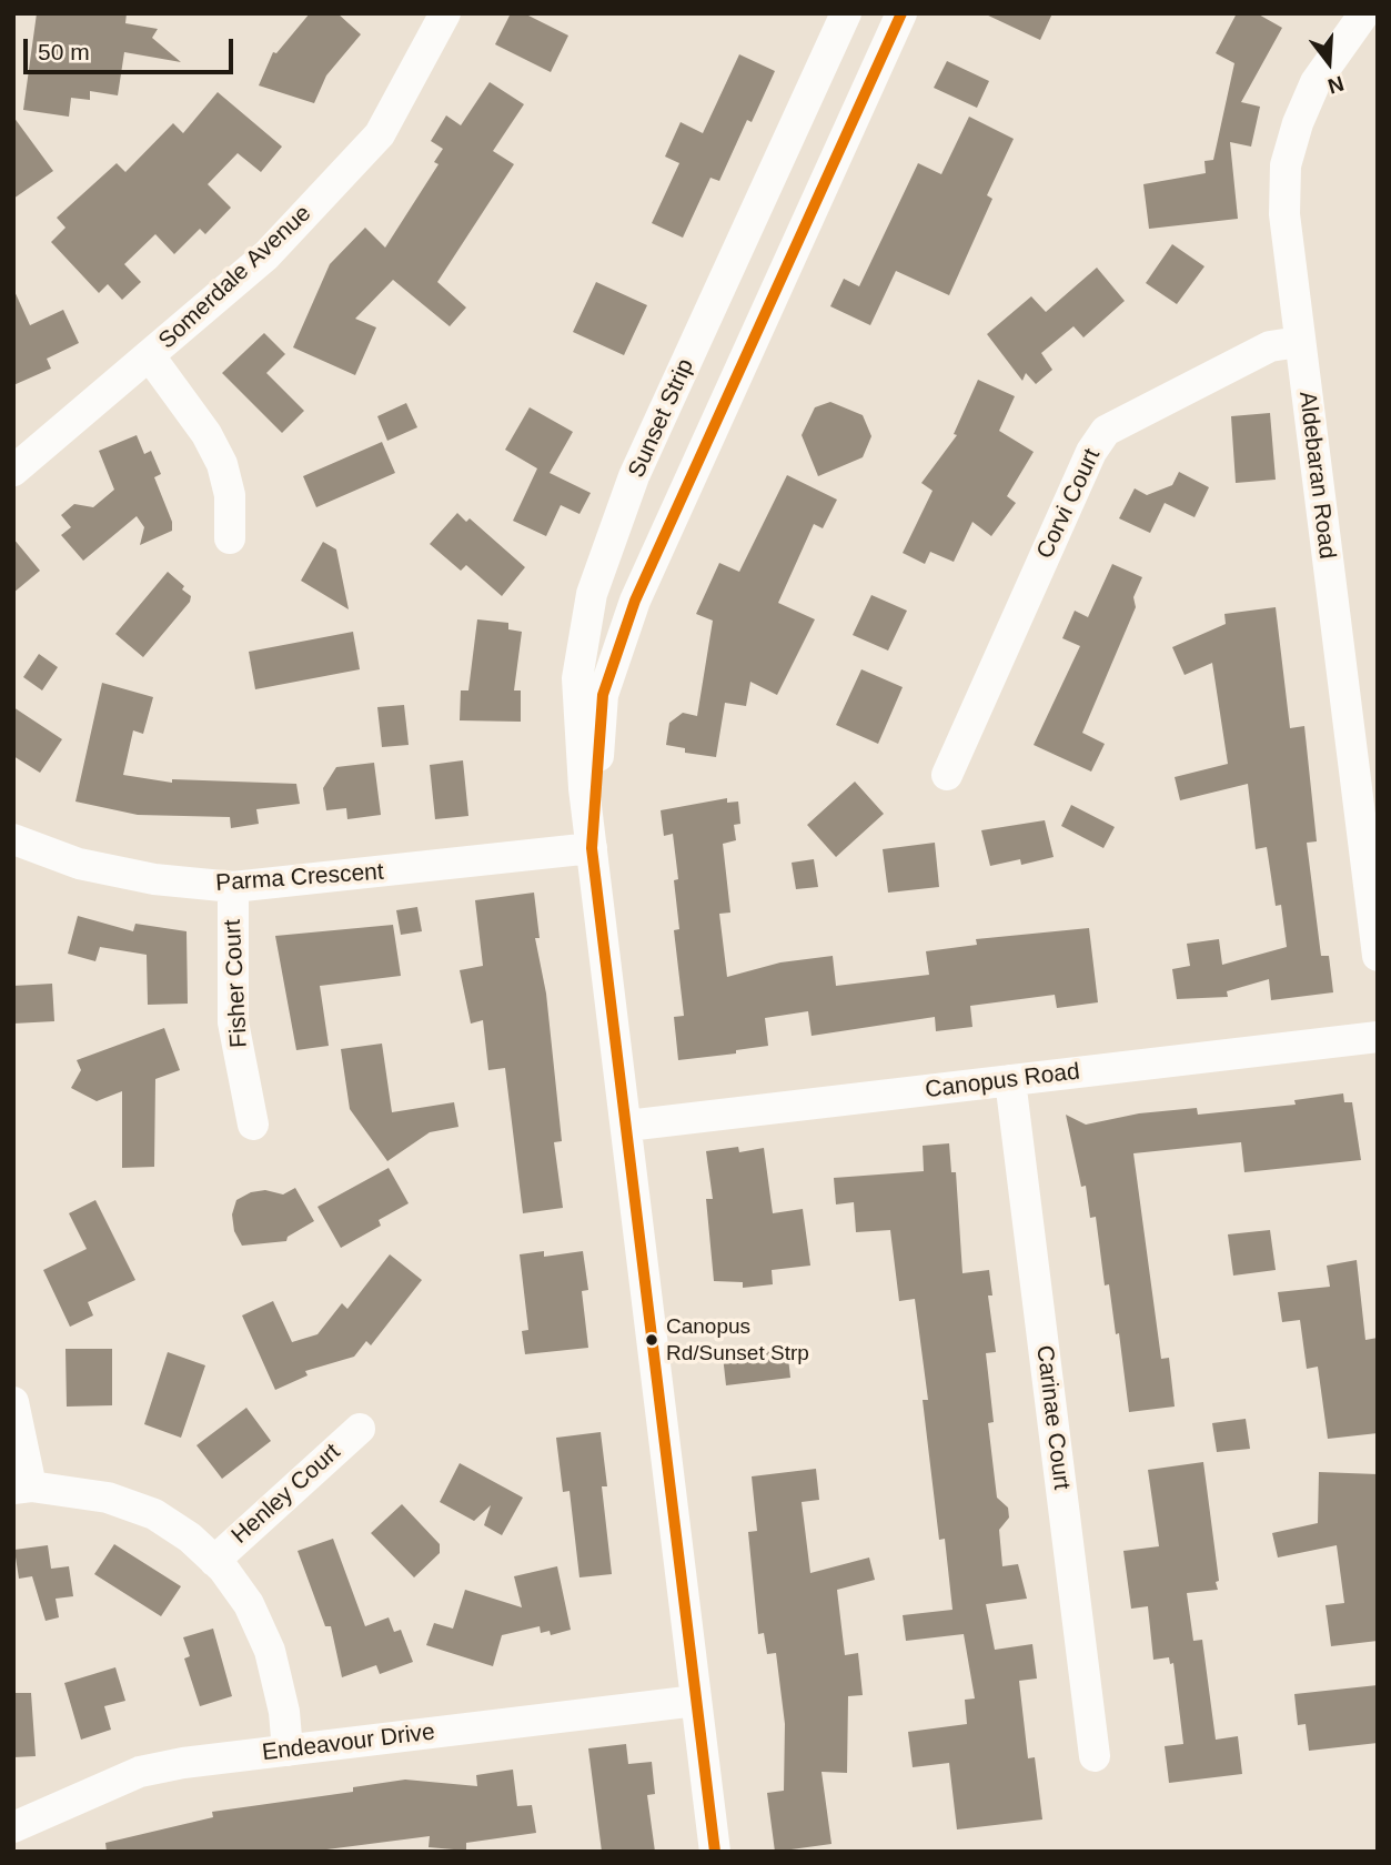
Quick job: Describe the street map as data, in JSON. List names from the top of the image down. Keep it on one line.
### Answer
{"streets":{"street":["Somerdale Avenue","Sunset Strip","Aldebaran Road","Corvi Court","Parma Crescent","Fisher Court","Canopus Road","Carinae Court","Henley Court","Endeavour Drive"]},"crossings":[["Sunset Strip","Parma Crescent"],["Sunset Strip","Canopus Road"],["Sunset Strip","Endeavour Drive"],["Aldebaran Road","Corvi Court"],["Parma Crescent","Fisher Court"],["Canopus Road","Carinae Court"]],"places":["Canopus Rd/Sunset Strp"],"scale_bar":"50 m","north":"bottom"}
